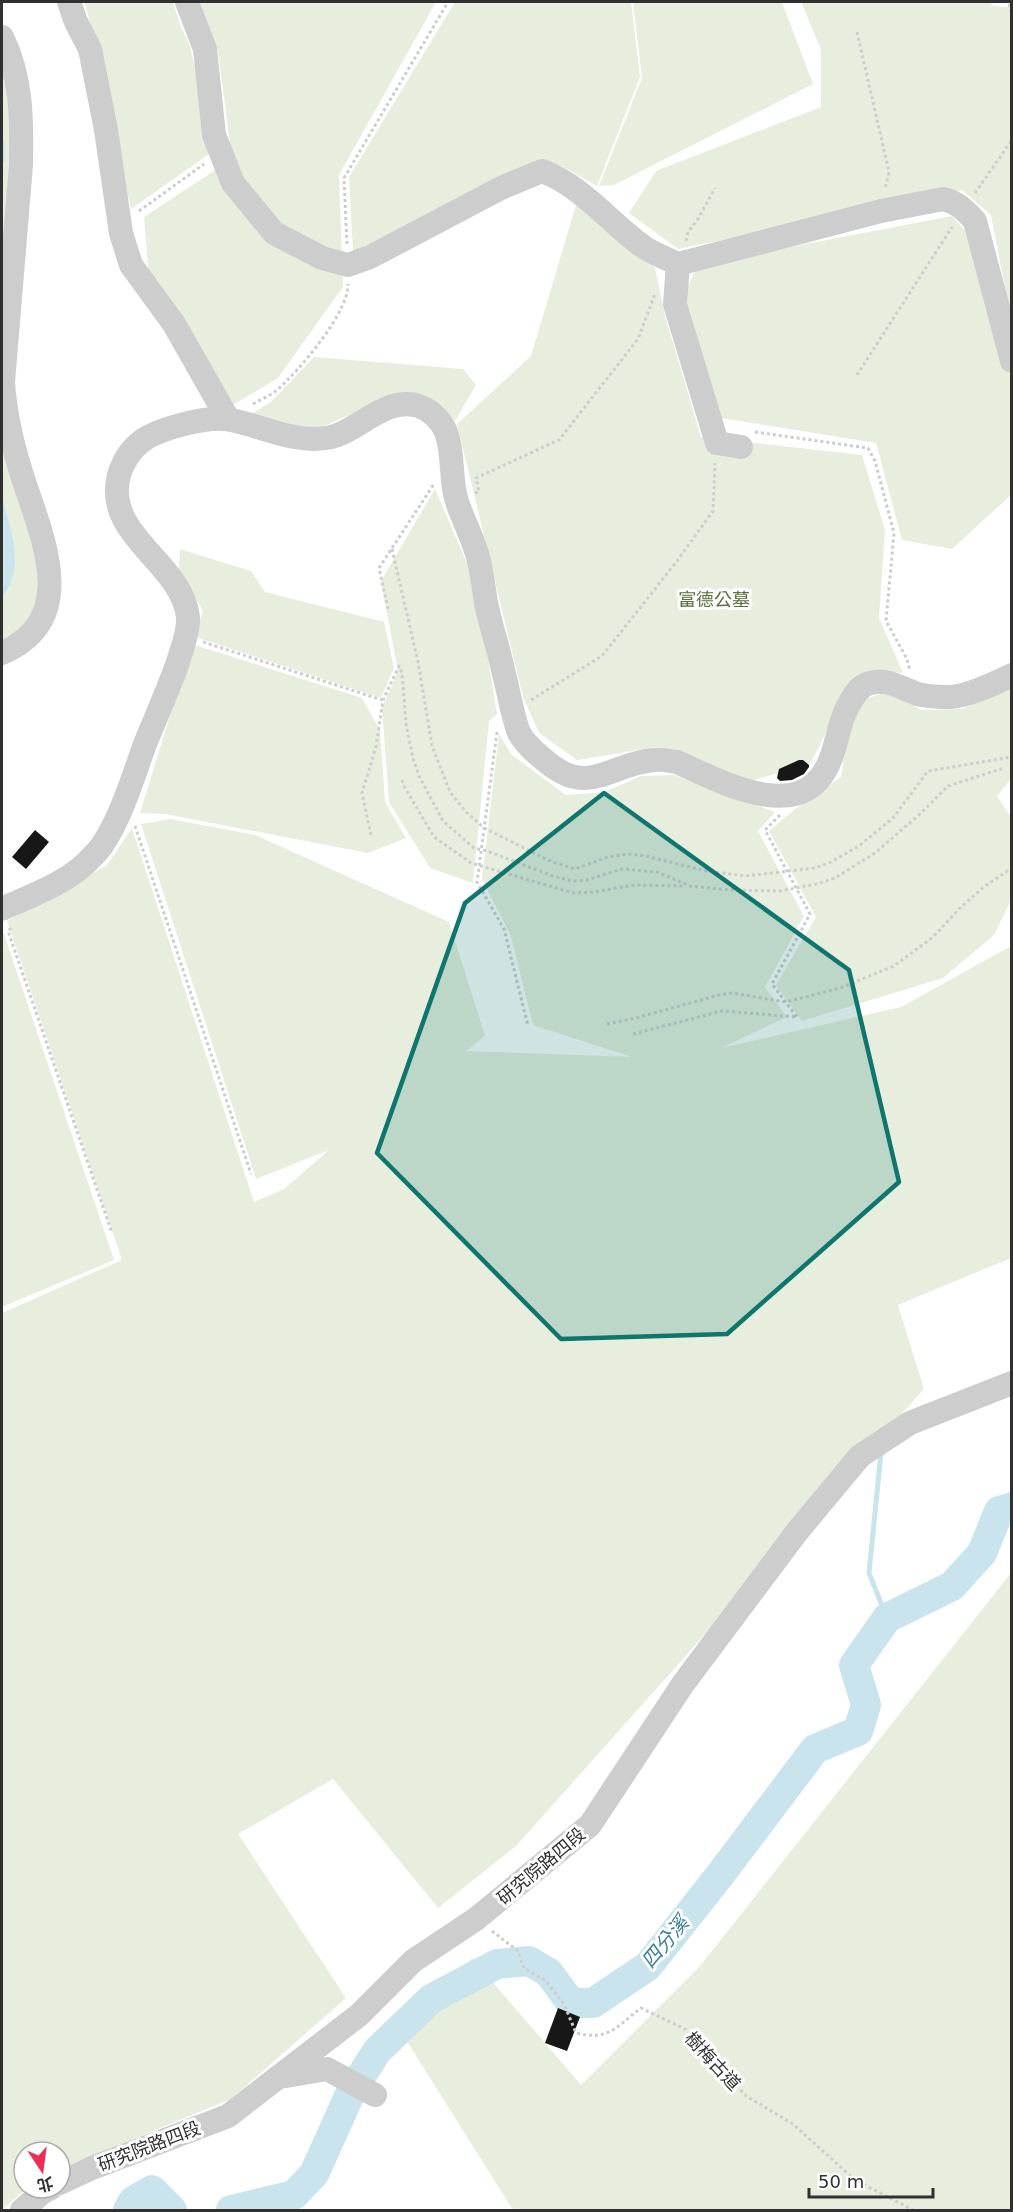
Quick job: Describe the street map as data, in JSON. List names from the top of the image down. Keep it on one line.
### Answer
{"streets":{"street":["研究院路四段"],"path":["樹梅古道"]},"crossings":[["研究院路四段","樹梅古道"]],"water":["四分溪"],"parks":["富德公墓"],"scale_bar":"50 m","north":"bottom"}
